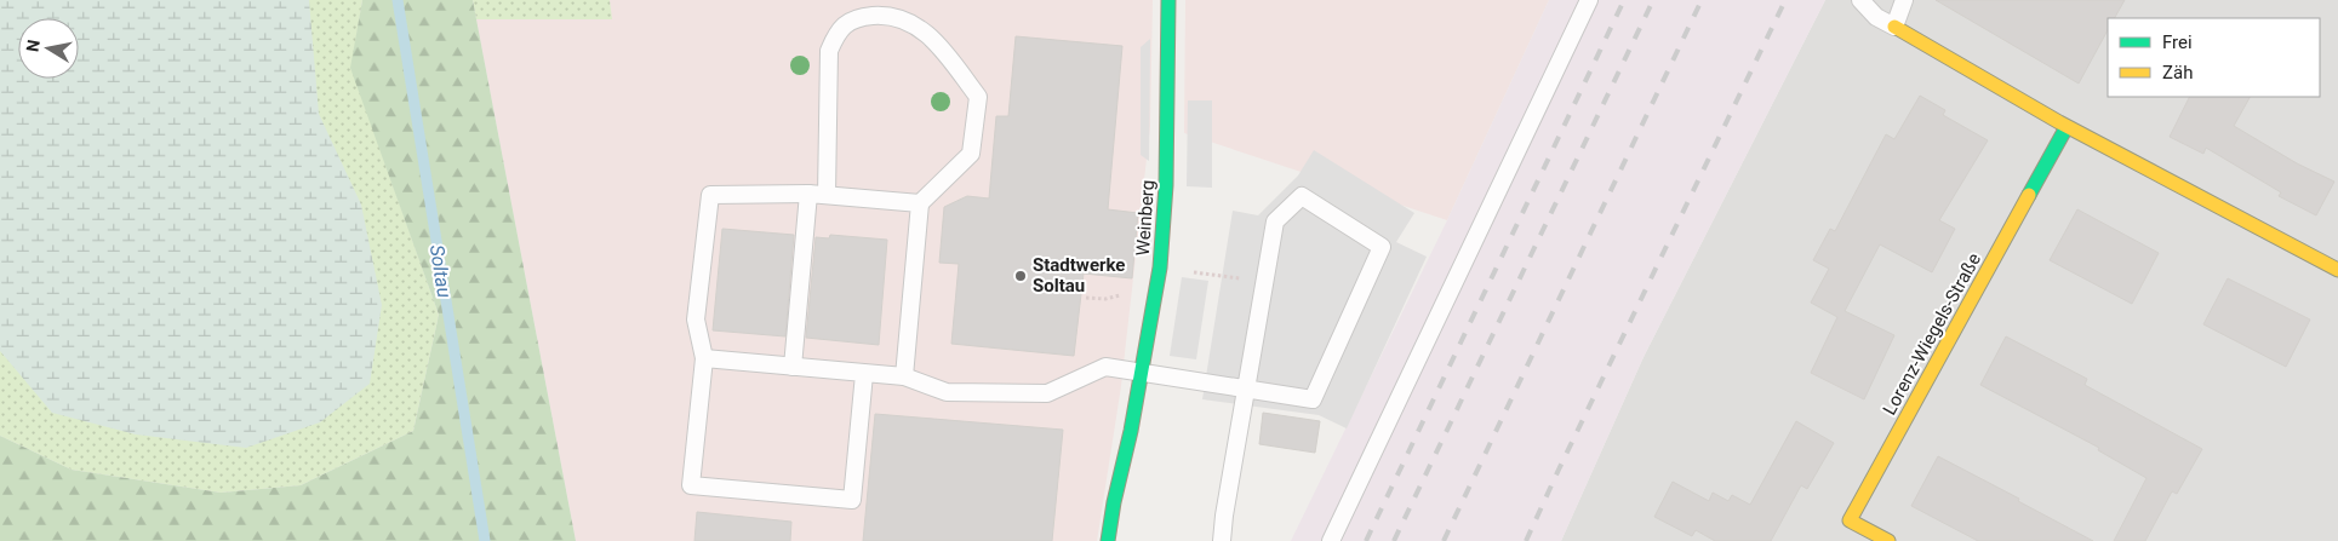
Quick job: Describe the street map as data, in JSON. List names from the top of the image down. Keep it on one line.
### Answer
{"streets":{"street":["Weinberg","Lorenz-Wiegels-Straße"]},"water":["Soltau"],"places":["Stadtwerke Soltau"],"legend":["Frei","Zäh"],"north":"left"}
